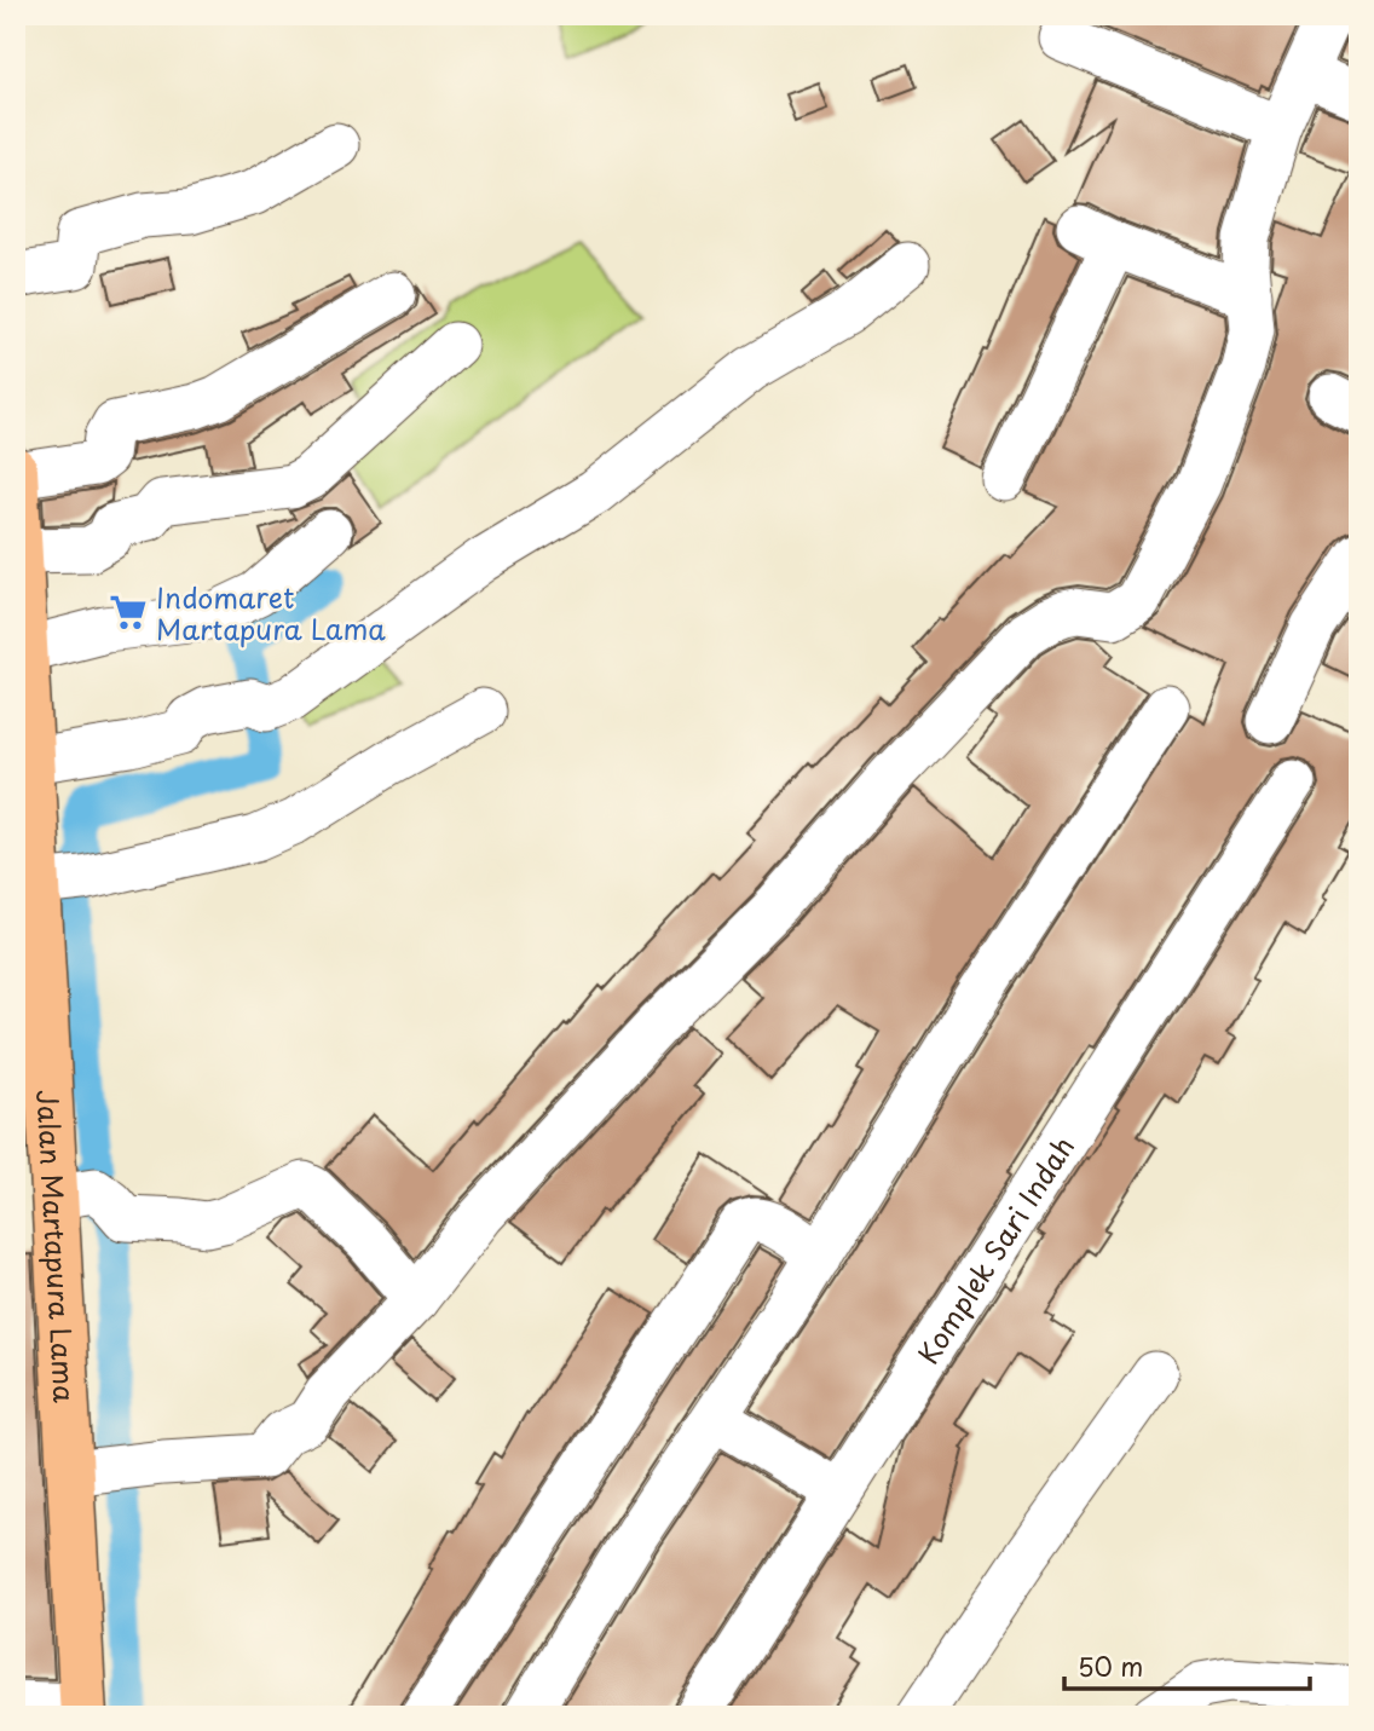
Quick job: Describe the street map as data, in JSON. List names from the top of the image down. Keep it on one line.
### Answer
{"streets":{"main road":["Jalan Martapura Lama"],"street":["Komplek Sari Indah"]},"places":{"supermarket":["Indomaret Martapura Lama"]},"scale_bar":"50 m"}
